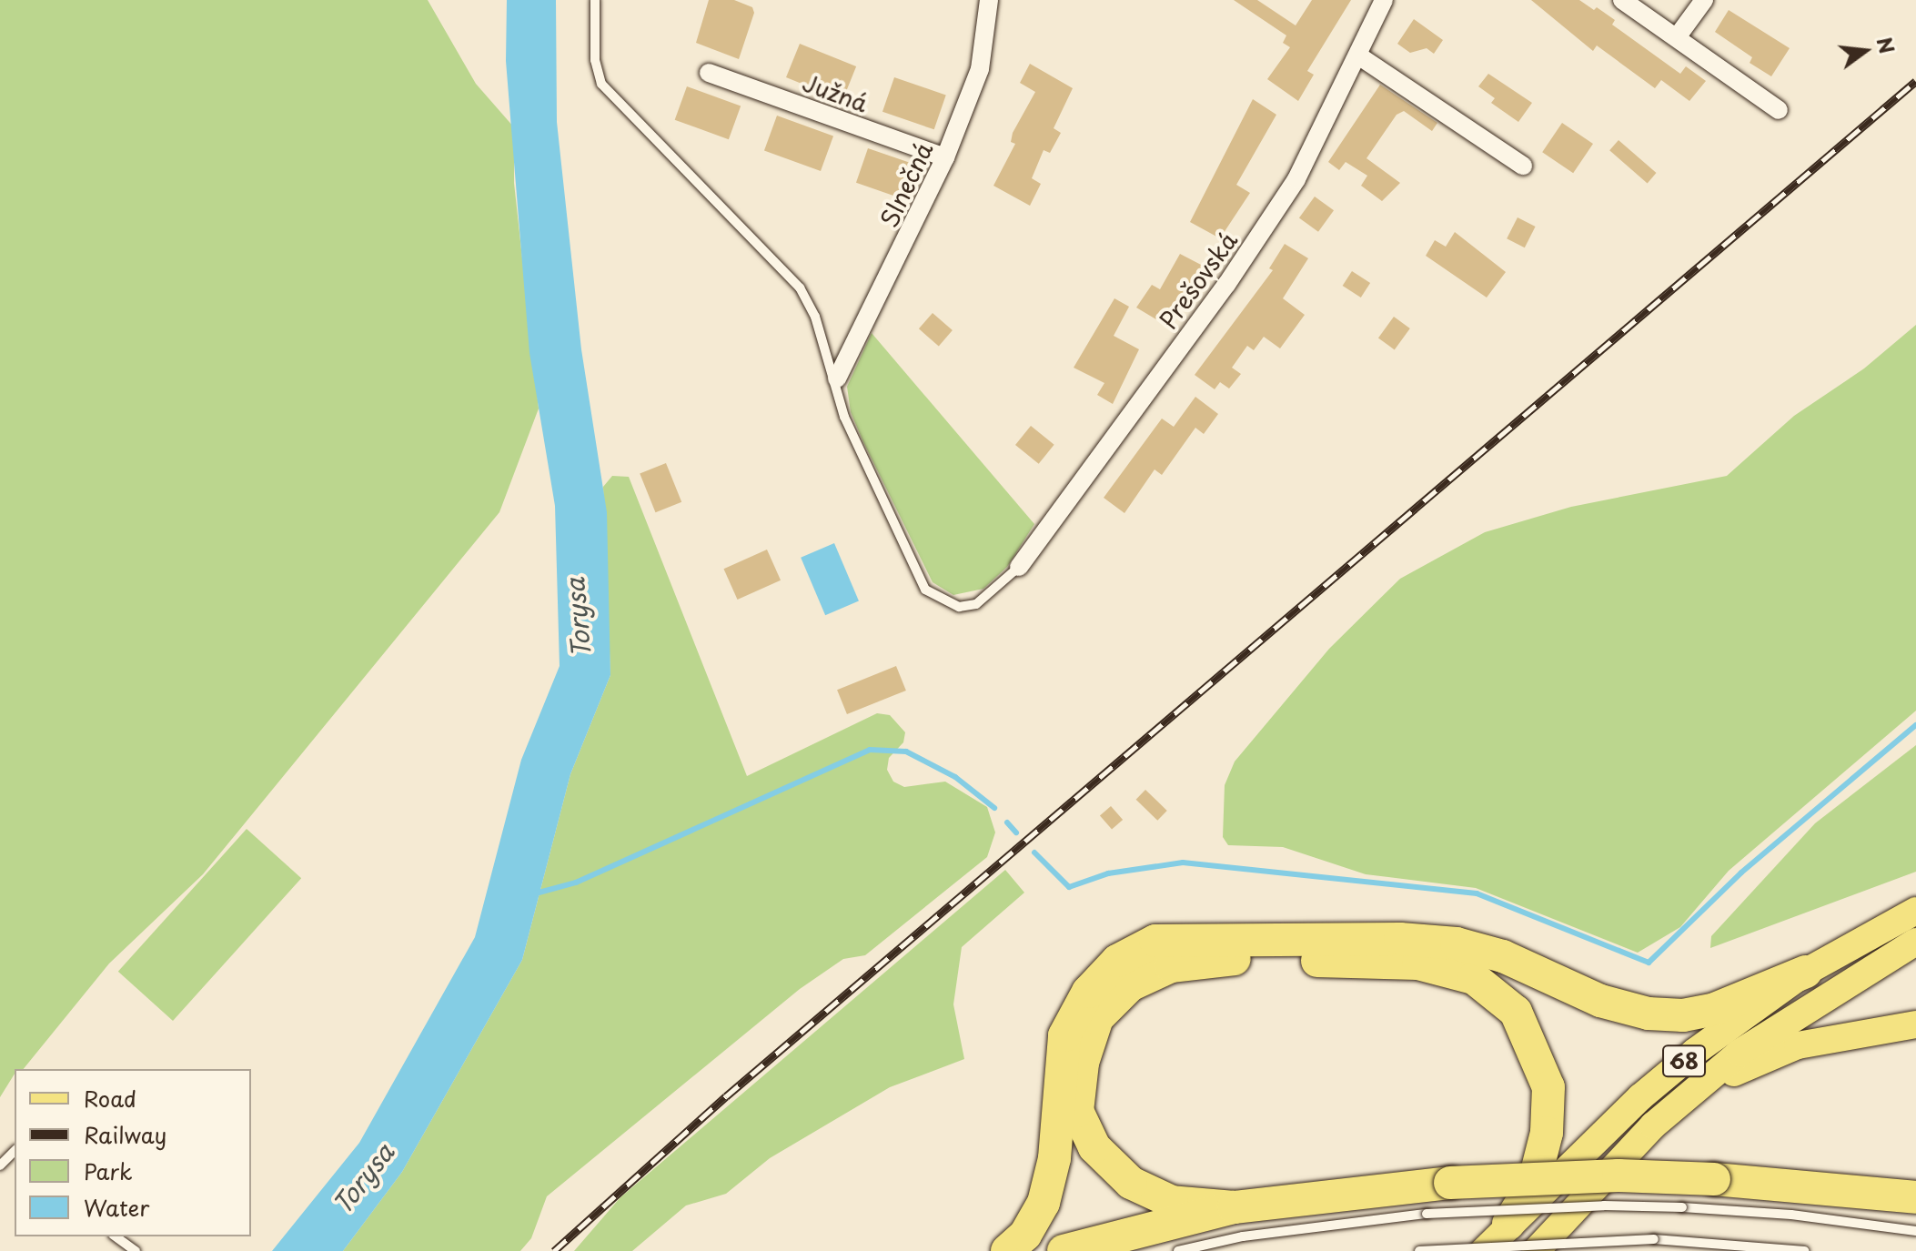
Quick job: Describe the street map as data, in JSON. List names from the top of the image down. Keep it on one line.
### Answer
{"streets":{"main road":["68"],"street":["Južná","Slnečná","Prešovská"]},"crossings":[["Južná","Slnečná"]],"water":["Torysa"],"legend":["Road","Railway","Park","Water"],"north":"right"}
